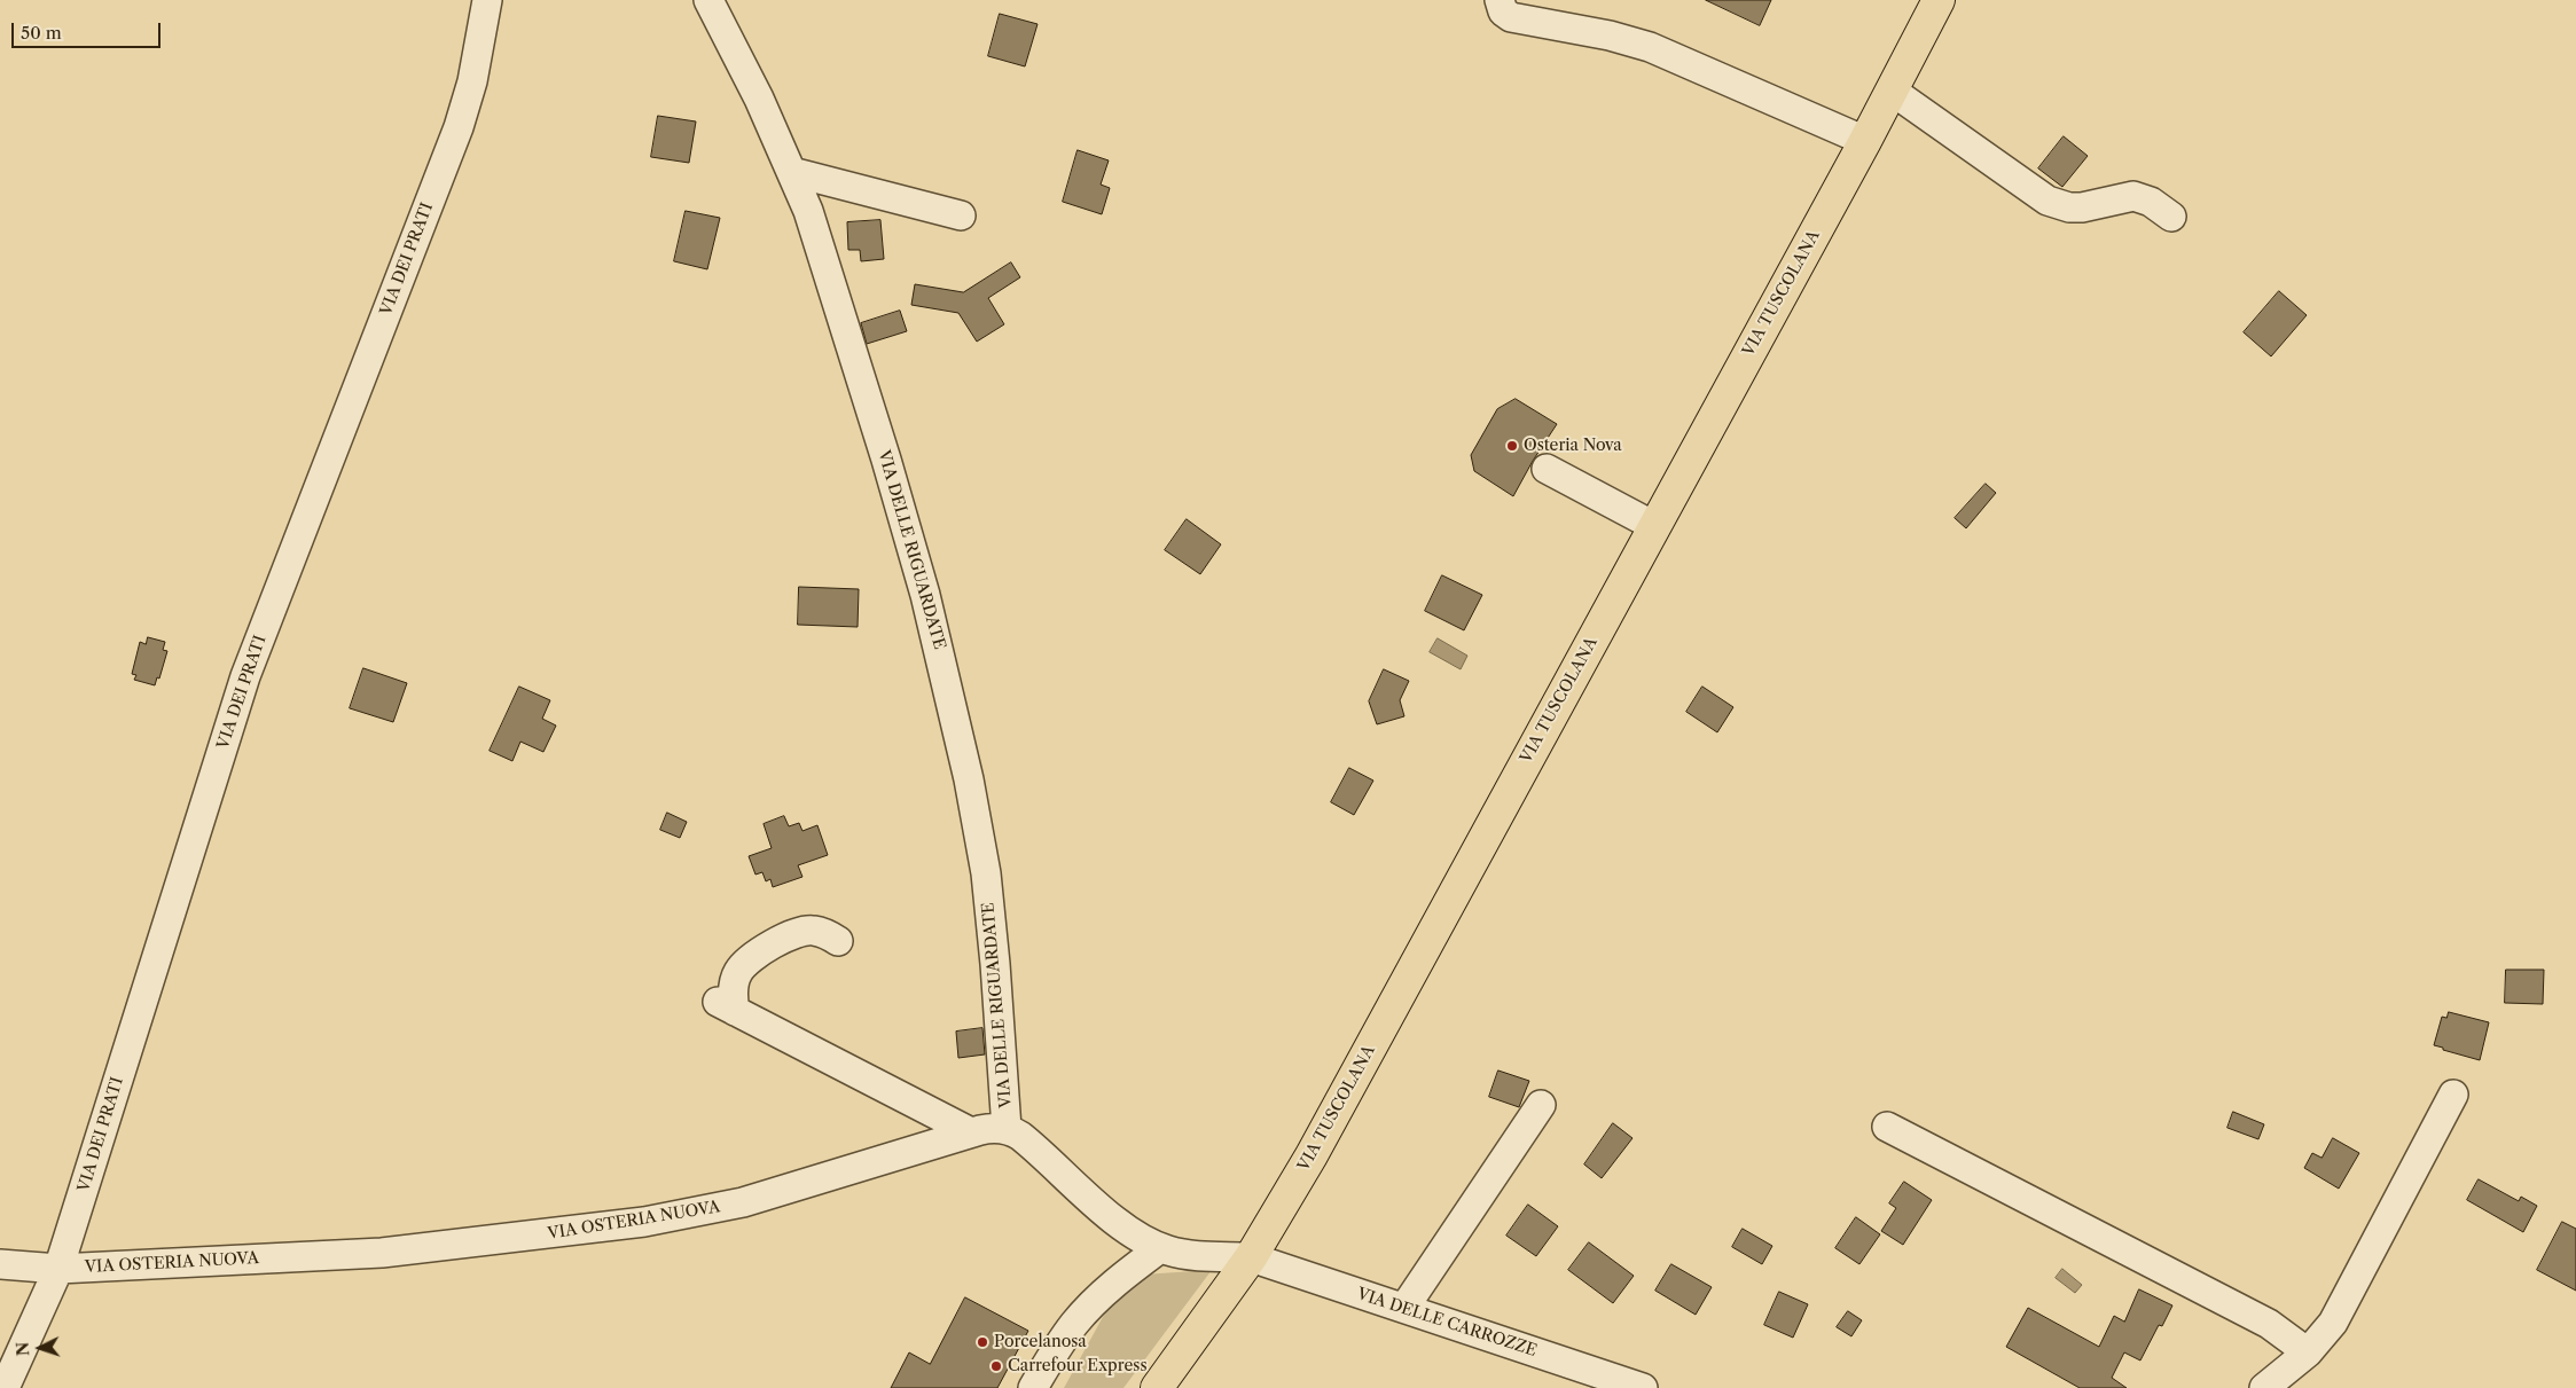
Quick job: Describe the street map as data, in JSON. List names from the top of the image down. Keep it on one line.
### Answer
{"streets":{"main road":["VIA TUSCOLANA"],"street":["VIA DEI PRATI","VIA DELLE RIGUARDATE","VIA OSTERIA NUOVA","VIA DELLE CARROZZE"]},"crossings":[["VIA DEI PRATI","VIA OSTERIA NUOVA"],["VIA TUSCOLANA","VIA DELLE CARROZZE"],["VIA DELLE RIGUARDATE","VIA OSTERIA NUOVA"]],"places":["Osteria Nova","Porcelanosa","Carrefour Express"],"scale_bar":"50 m","north":"left"}
